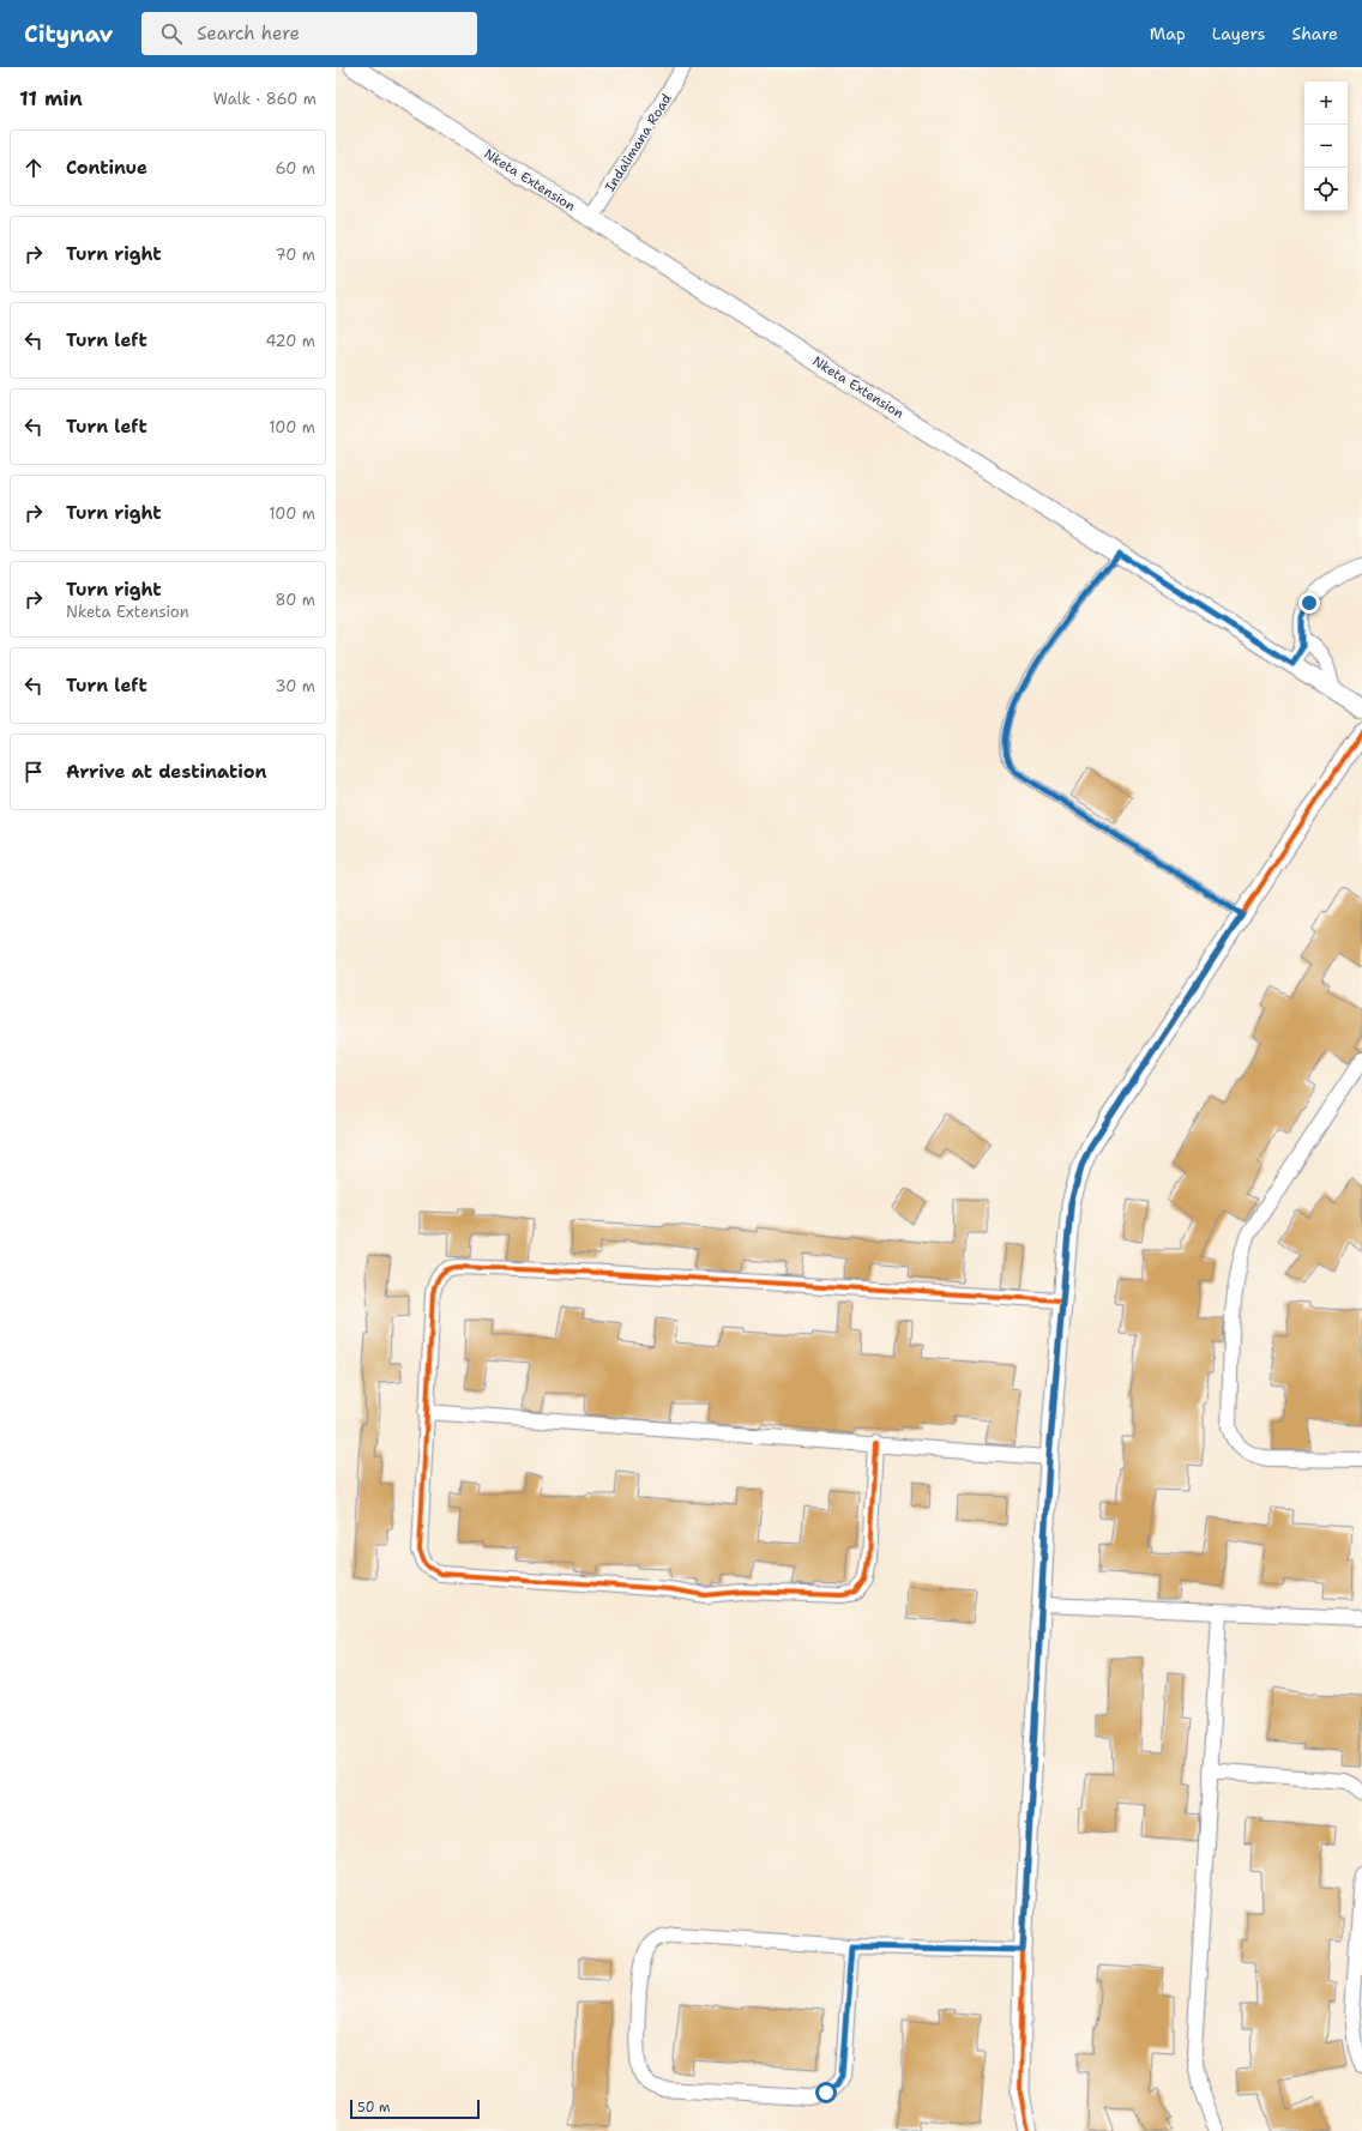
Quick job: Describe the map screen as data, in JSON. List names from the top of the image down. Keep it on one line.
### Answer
{"streets":{"street":["Indalimana Road","Nketa Extension"]},"crossings":[["Indalimana Road","Nketa Extension"]],"scale_bar":"50 m","page":{"header":"Citynav","search":"Search here","nav":["Map","Layers","Share"],"heading":["11 min","Walk · 860 m"],"map_buttons":["+","−"],"list":[["Continue","60 m"],["Turn right","70 m"],["Turn left","420 m"],["Turn left","100 m"],["Turn right","100 m"],["Turn right","Nketa Extension","80 m"],["Turn left","30 m"],"Arrive at destination"],"scale":"50 m"}}
